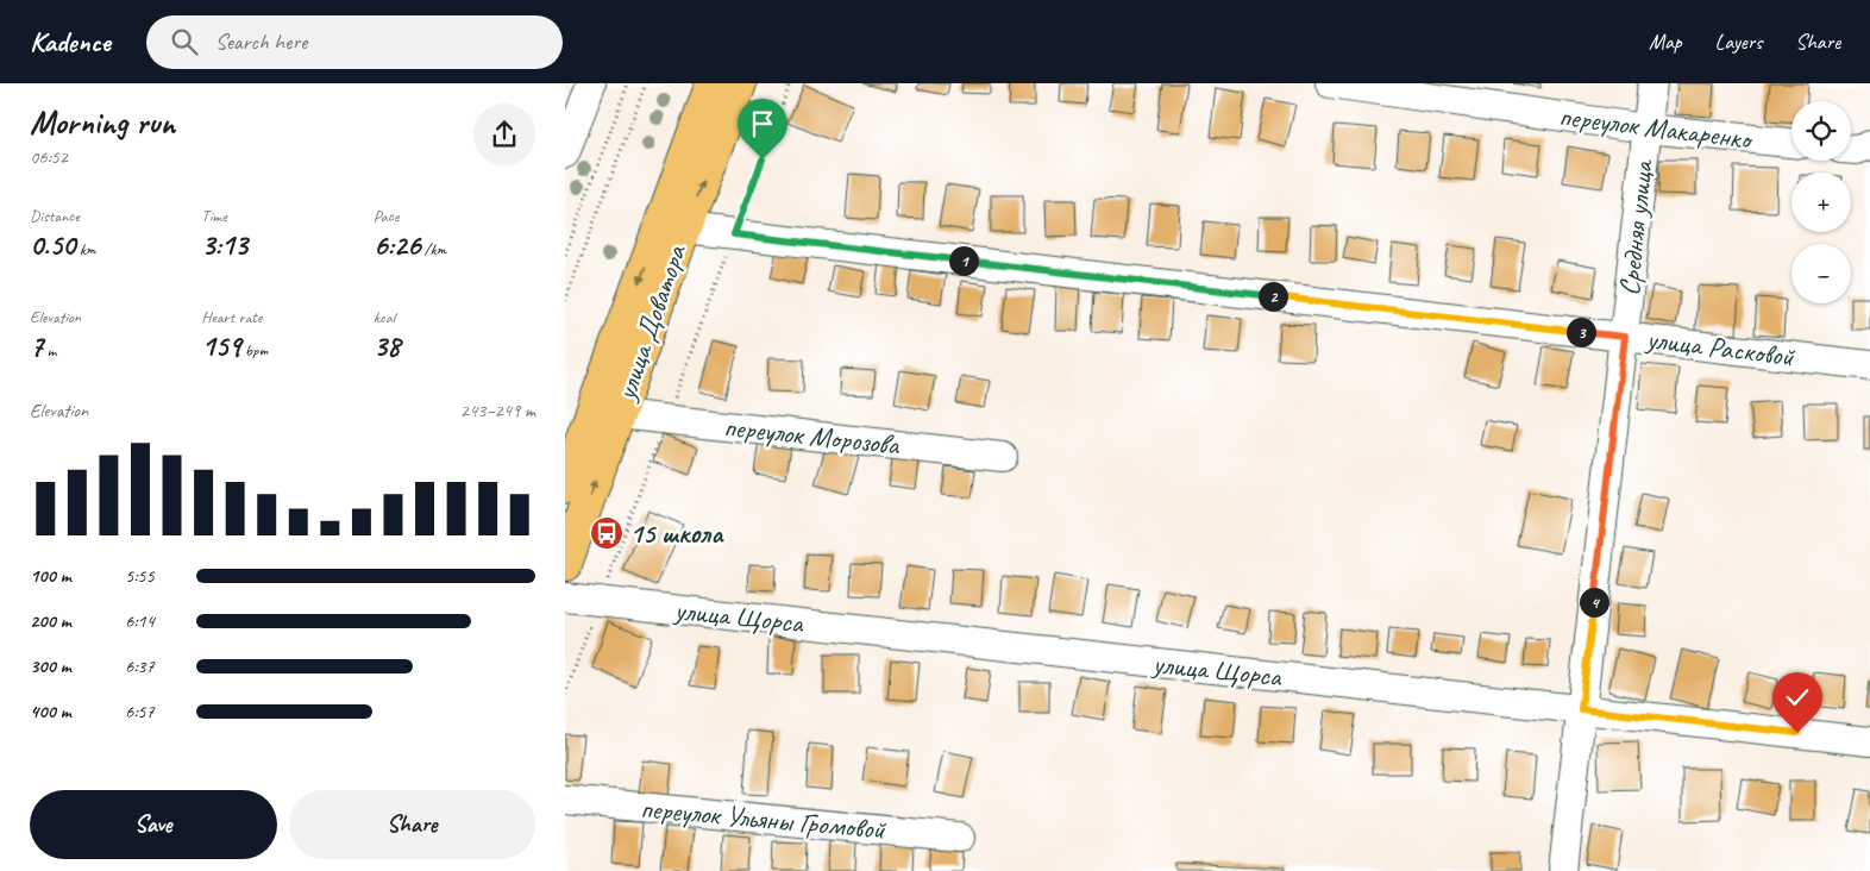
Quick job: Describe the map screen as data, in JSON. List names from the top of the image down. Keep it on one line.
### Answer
{"streets":{"main road":["улица Доватора"],"street":["переулок Макаренко","Средняя улица","улица Расковой","переулок Морозова","улица Щорса","переулок Ульяны Громовой"]},"crossings":[["переулок Макаренко","Средняя улица"],["Средняя улица","улица Расковой"],["Средняя улица","улица Щорса"],["улица Доватора","улица Расковой"],["улица Доватора","переулок Морозова"]],"places":{"bus stop":["15 школа"]},"page":{"header":"Kadence","search":"Search here","nav":["Map","Layers","Share"],"heading":["Morning run","06:52"],"map_buttons":["+","−"],"stats":[["Distance","0.50 km"],["Time","3:13"],["Pace","6:26 /km"],["Elevation","7 m"],["Heart rate","159 bpm"],["kcal","38"]],"pins":["1","2","3","4"],"chart":["Elevation","243–249 m"],"list":[{"name":"100 m","note":"5:55"},{"name":"200 m","note":"6:14"},{"name":"300 m","note":"6:37"},{"name":"400 m","note":"6:57"}],"buttons":["Save","Share"]}}
